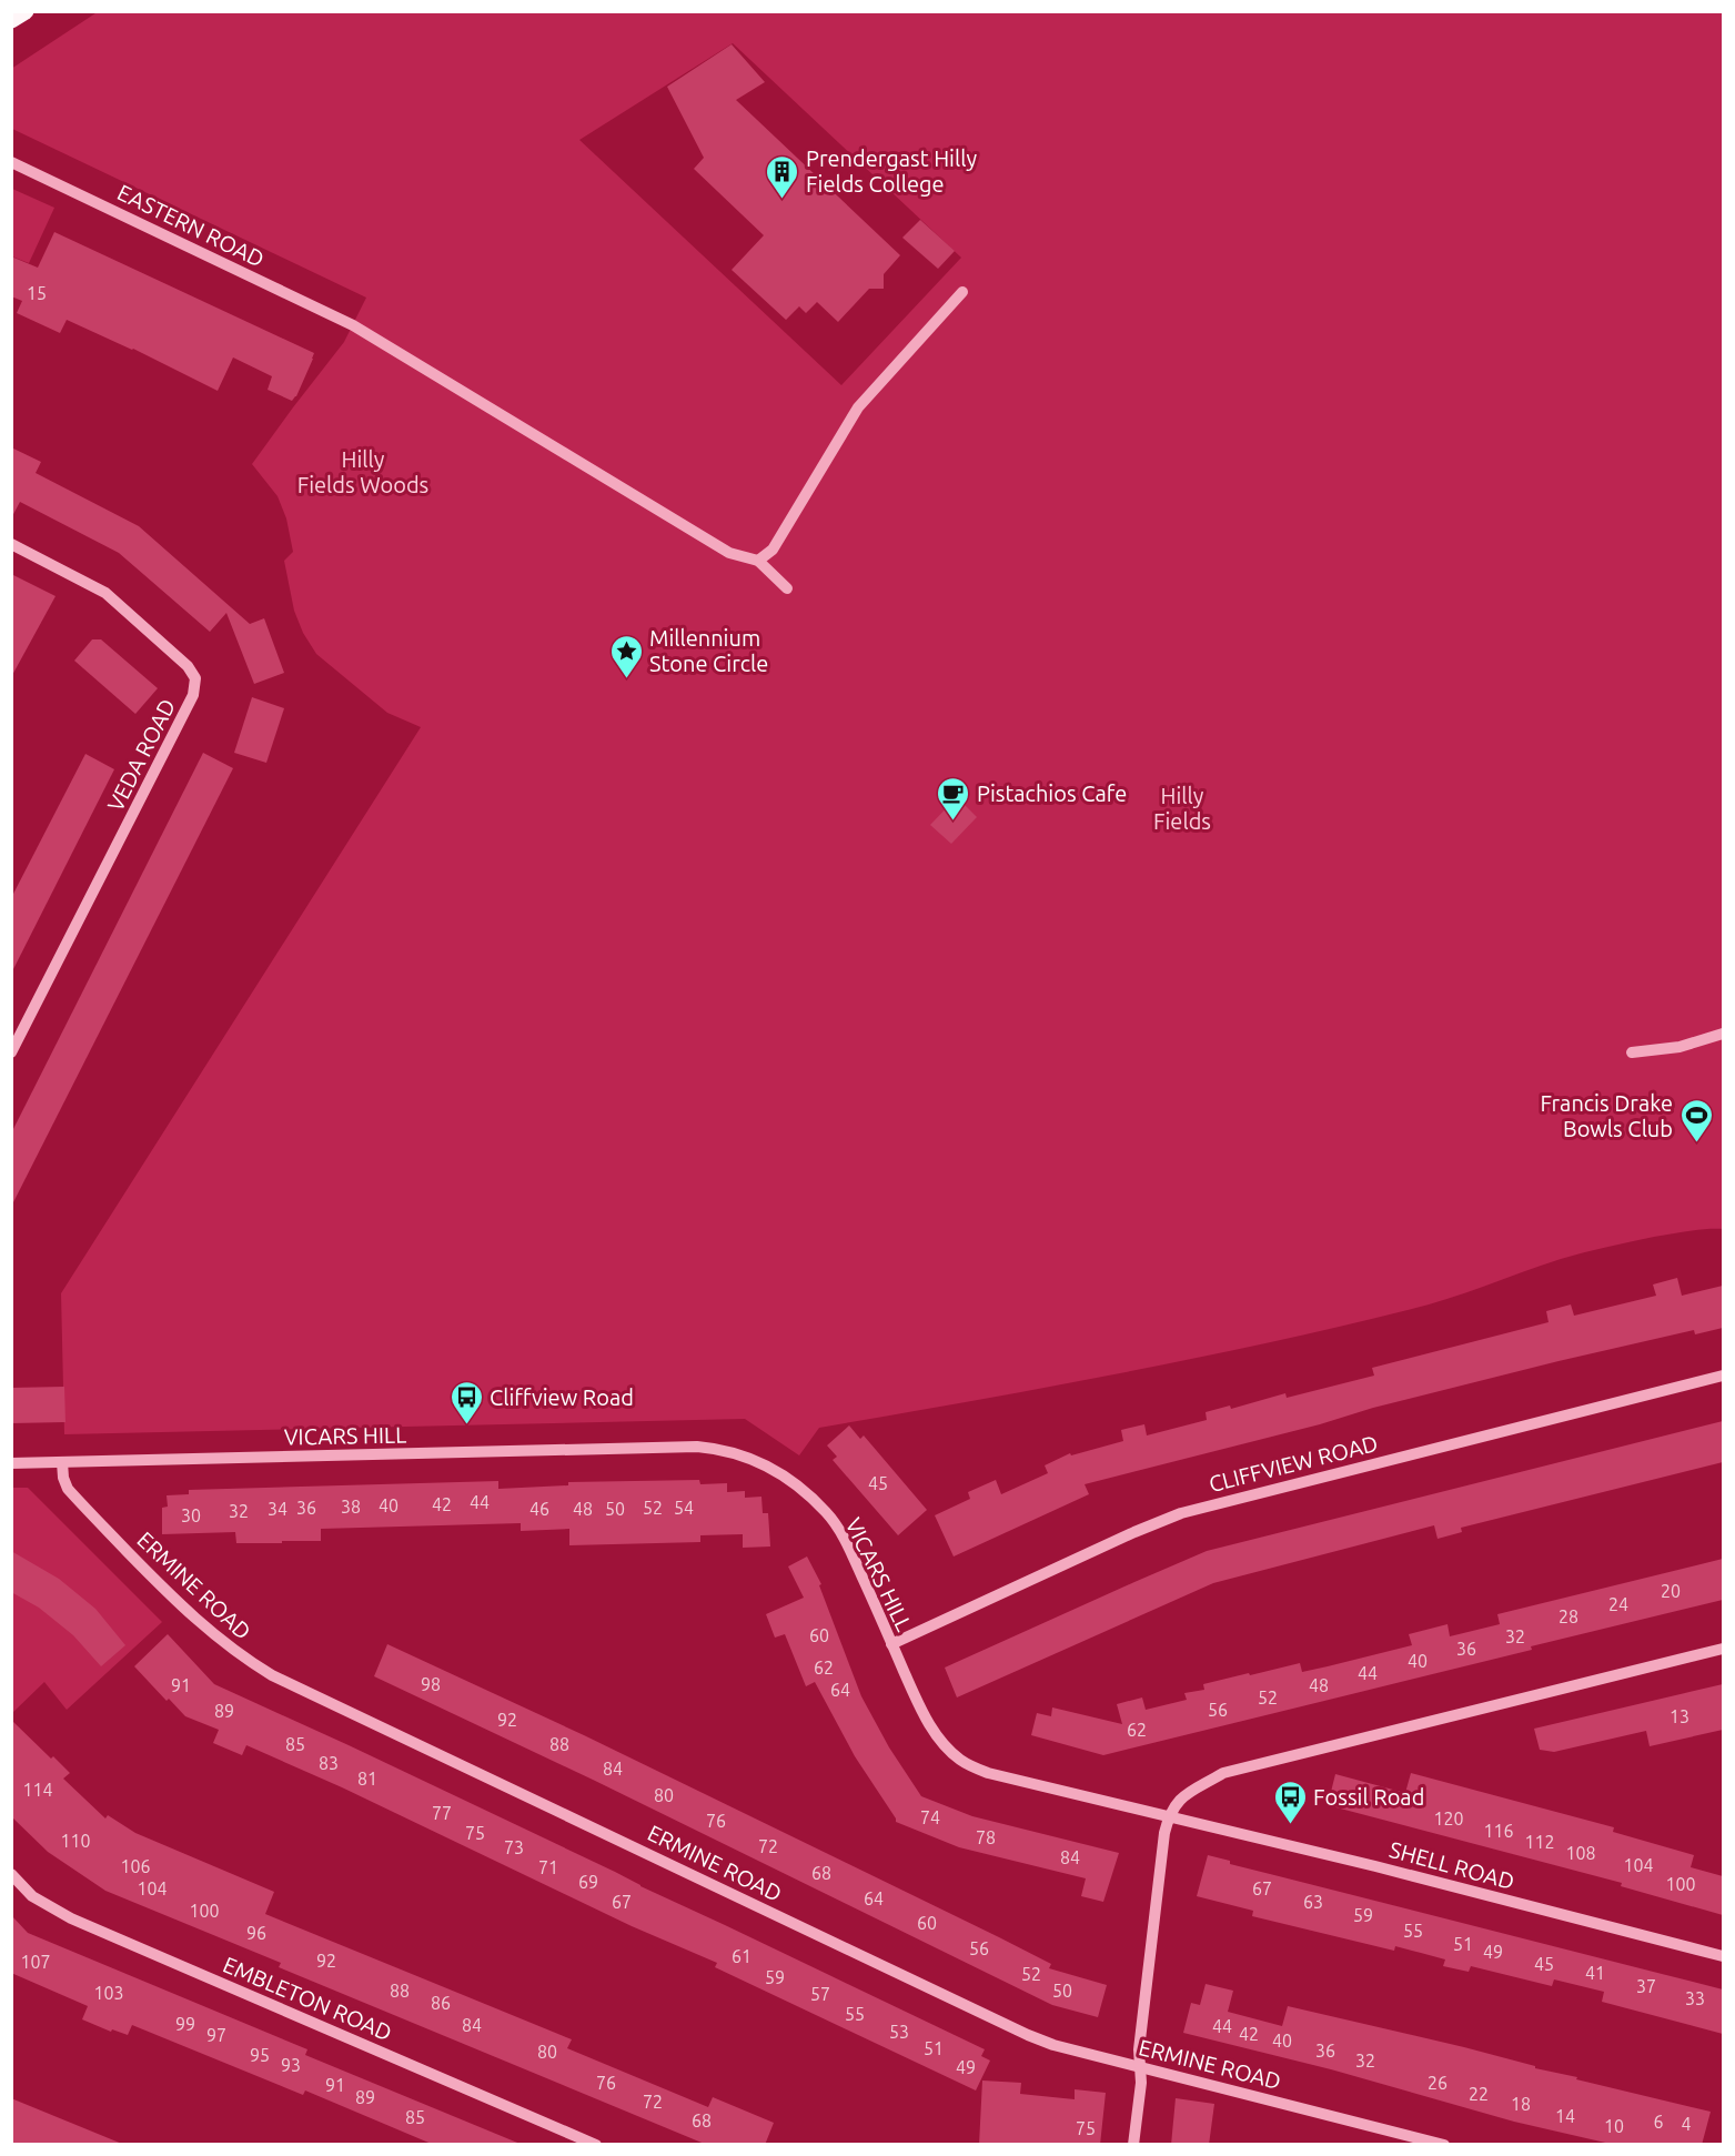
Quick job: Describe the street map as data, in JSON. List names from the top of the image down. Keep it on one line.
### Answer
{"streets":{"street":["EASTERN ROAD","VEDA ROAD","VICARS HILL","CLIFFVIEW ROAD","ERMINE ROAD","SHELL ROAD","EMBLETON ROAD"]},"crossings":[["VICARS HILL","CLIFFVIEW ROAD"],["VICARS HILL","ERMINE ROAD"],["VICARS HILL","SHELL ROAD"]],"parks":["Hilly Fields Woods","Hilly Fields"],"places":{"building":["Prendergast Hilly Fields College"],"place":["Millennium Stone Circle"],"cafe":["Pistachios Cafe"],"sports":["Francis Drake Bowls Club"],"bus stop":["Cliffview Road","Fossil Road"]},"house_numbers":["15","45","44","42","40","38","36","52","54","34","46","48","50","32","30","20","24","28","60","32","36","40","62","44","98","91","48","64","52","56","89","13","92","62","85","88","83","84","81","114","80","77","74","120","76","116","75","78","110","112","72","73","108","84","104","106","71","68","69","100","104","67","64","67","63","100","59","60","55","96","51","56","49","61","92","107","45","41","52","59","37","88","50","103","57","33","86","55","99","84","44","53","42","97","40","51","36","80","95","32","93","49","76","26","91","22","89","72","18","14","85","68","6","4","10","75"]}
